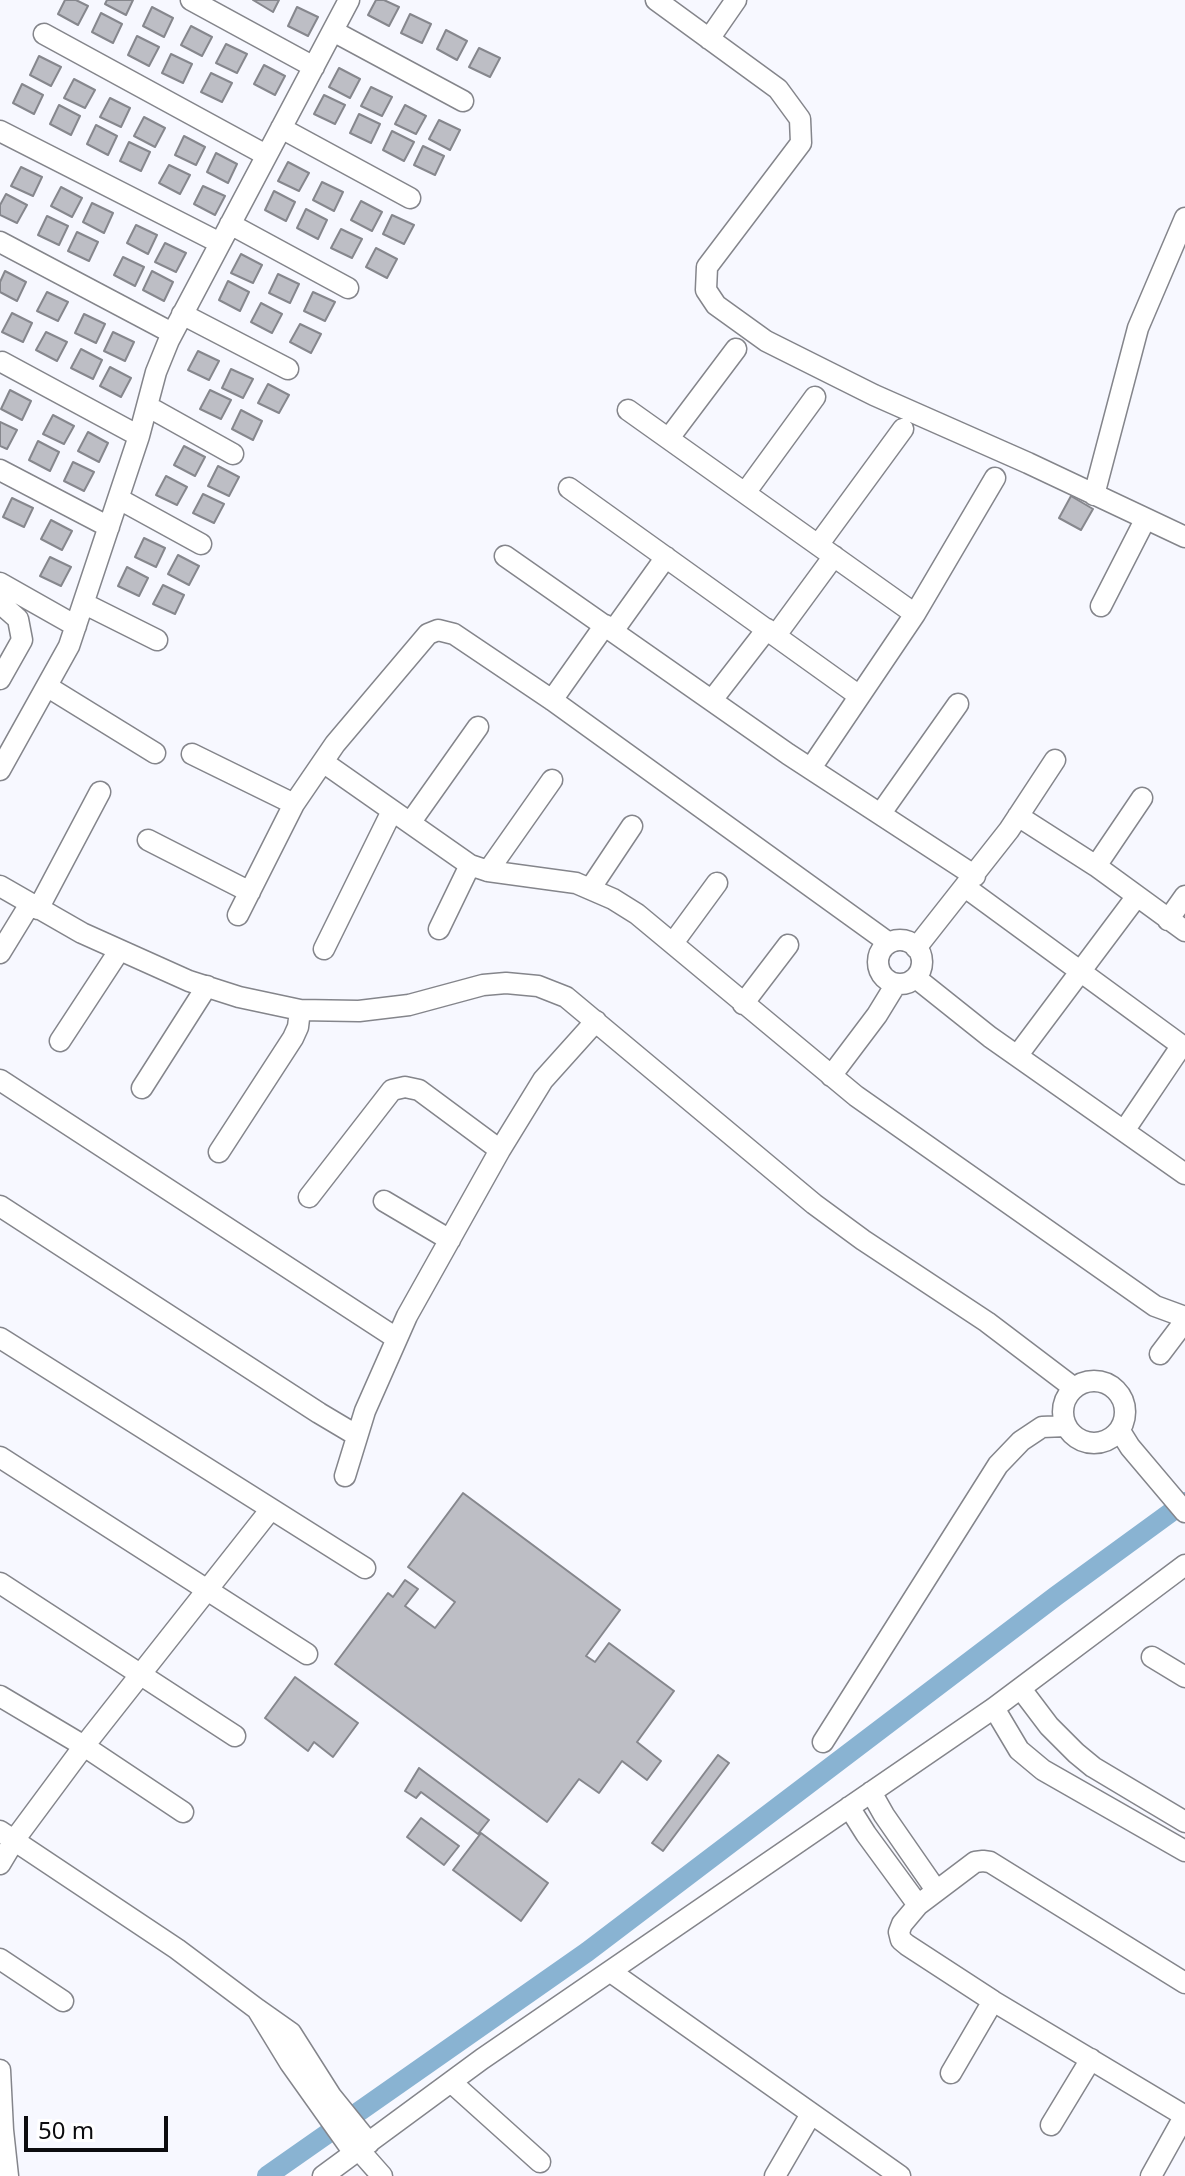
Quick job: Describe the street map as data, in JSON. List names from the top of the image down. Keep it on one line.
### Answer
{"scale_bar":"50 m"}
